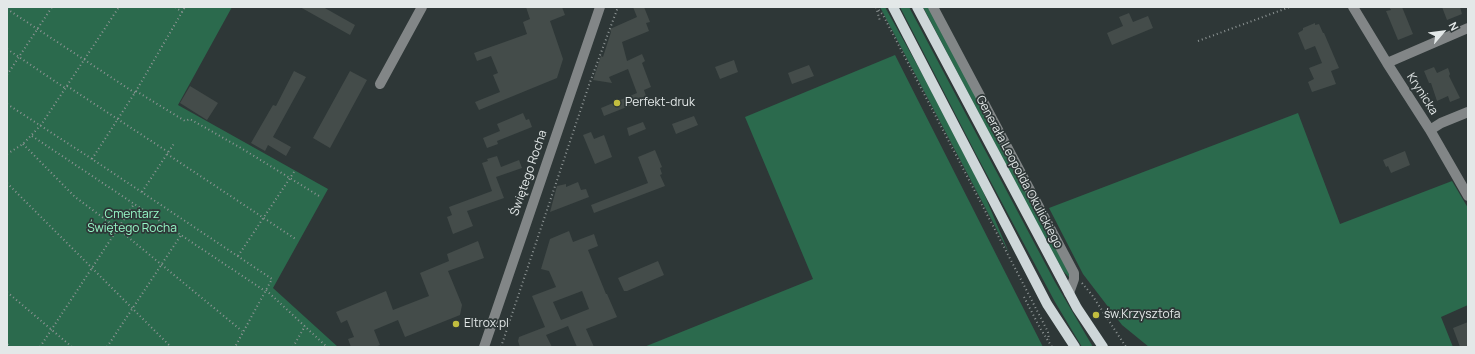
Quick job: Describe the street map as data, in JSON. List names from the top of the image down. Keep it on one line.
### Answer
{"streets":{"main road":["Generała Leopolda Okulickiego"],"street":["Krynicka","Świętego Rocha"]},"parks":["Cmentarz Świętego Rocha"],"places":["Perfekt-druk","św.Krzysztofa","Eltrox.pl"],"north":"top right"}
